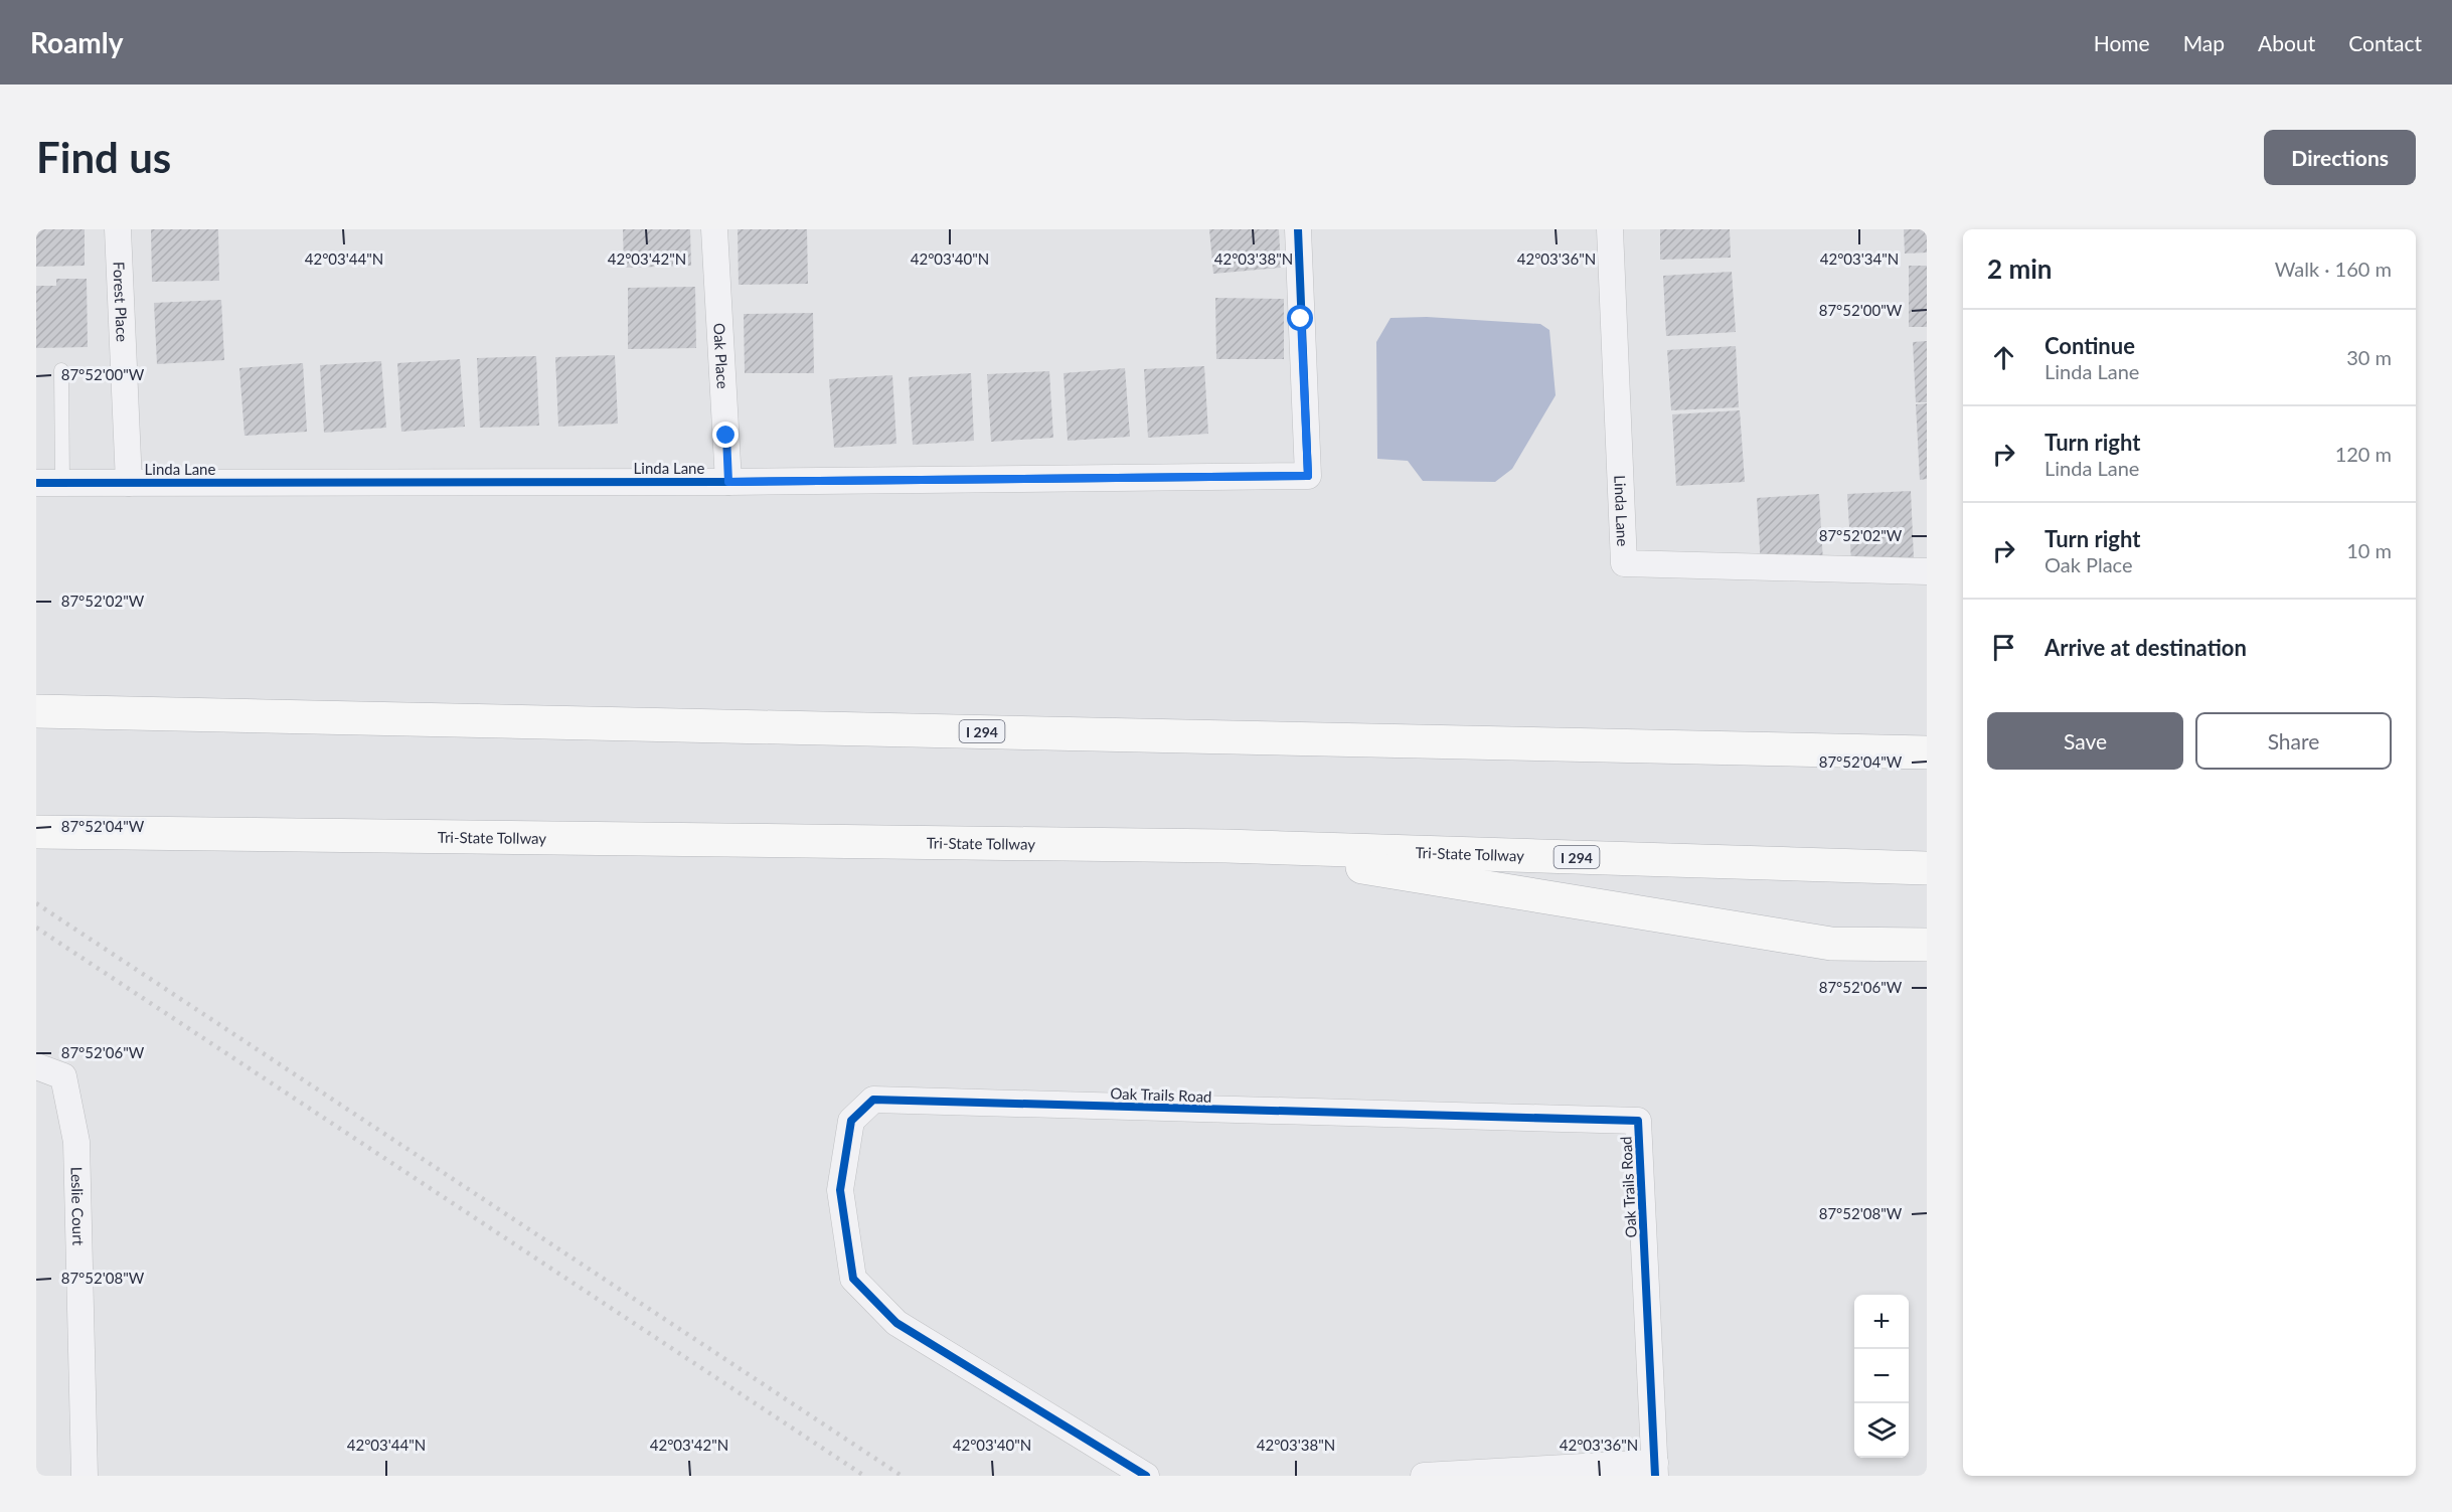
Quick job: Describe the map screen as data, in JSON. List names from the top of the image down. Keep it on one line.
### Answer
{"streets":{"highway":["I 294","Tri-State Tollway"],"street":["Forest Place","Oak Place","Linda Lane","Oak Trails Road","Leslie Court"]},"crossings":[["Forest Place","Linda Lane"],["Oak Place","Linda Lane"]],"page":{"header":"Roamly","nav":["Home","Map","About","Contact"],"buttons":["Directions",["Save","Share"]],"title":"Find us","heading":["2 min","Walk · 160 m"],"list":[["Continue","Linda Lane","30 m"],["Turn right","Linda Lane","120 m"],["Turn right","Oak Place","10 m"],"Arrive at destination"],"map_buttons":["+","−"]},"coordinates":["42°03'44\"N","42°03'42\"N","42°03'40\"N","42°03'38\"N","42°03'36\"N","42°03'34\"N","87°52'00\"W","87°52'02\"W","87°52'04\"W","87°52'06\"W","87°52'08\"W"]}
